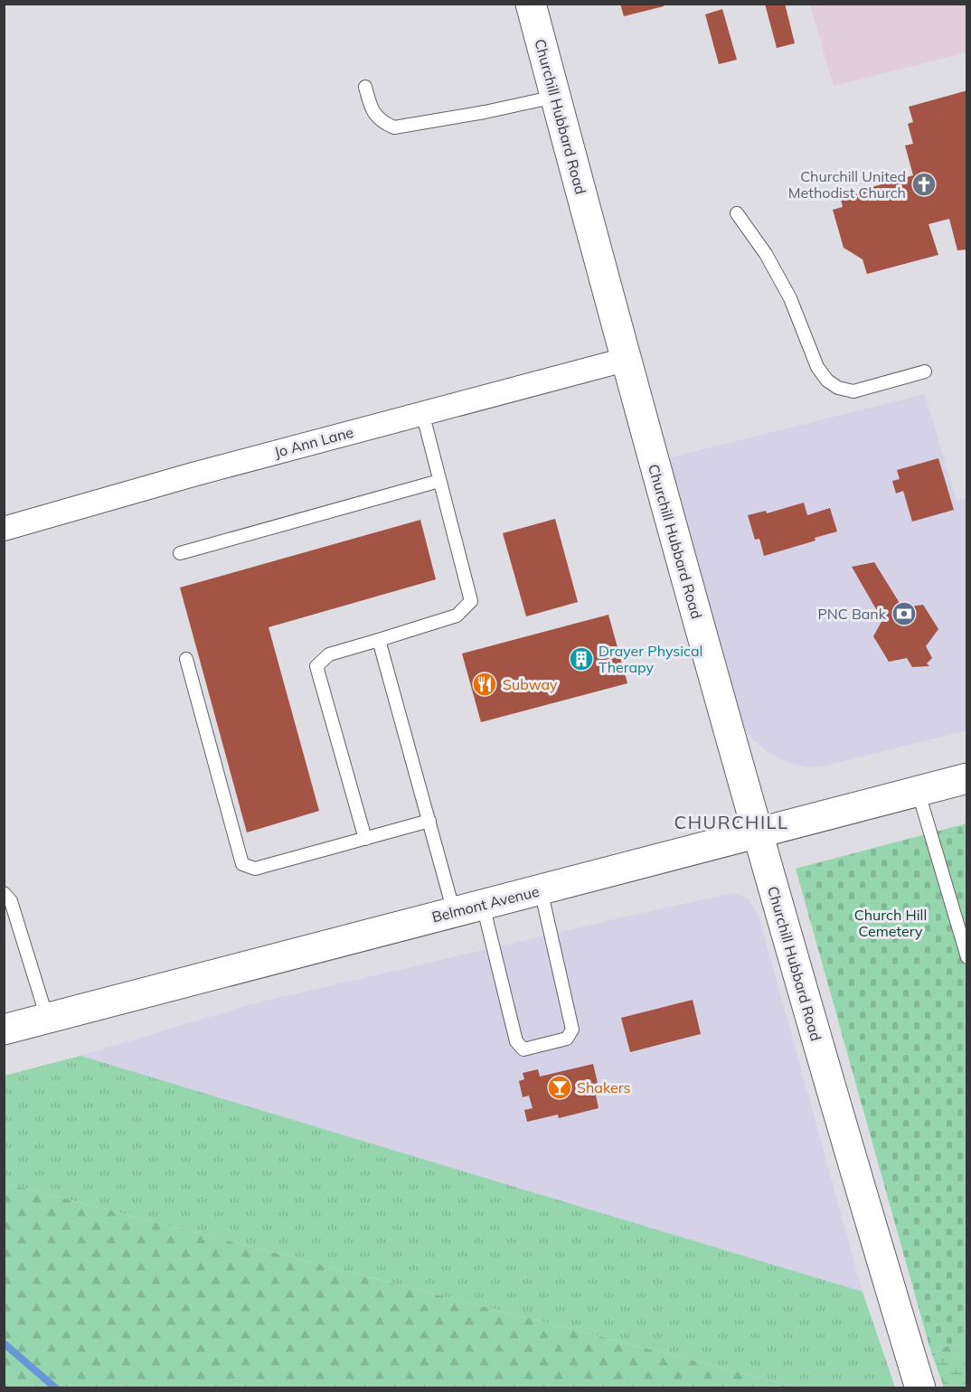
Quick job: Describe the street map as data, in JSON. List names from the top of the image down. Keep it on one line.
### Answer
{"streets":{"main road":["Churchill Hubbard Road","Belmont Avenue"],"street":["Jo Ann Lane"]},"crossings":[["Churchill Hubbard Road","Jo Ann Lane"],["Churchill Hubbard Road","Belmont Avenue"]],"districts":["CHURCHILL"],"parks":["Church Hill Cemetery"],"places":{"church":["Churchill United Methodist Church"],"bank":["PNC Bank"],"building":["Drayer Physical Therapy"],"restaurant":["Subway"],"bar":["Shakers"]}}
